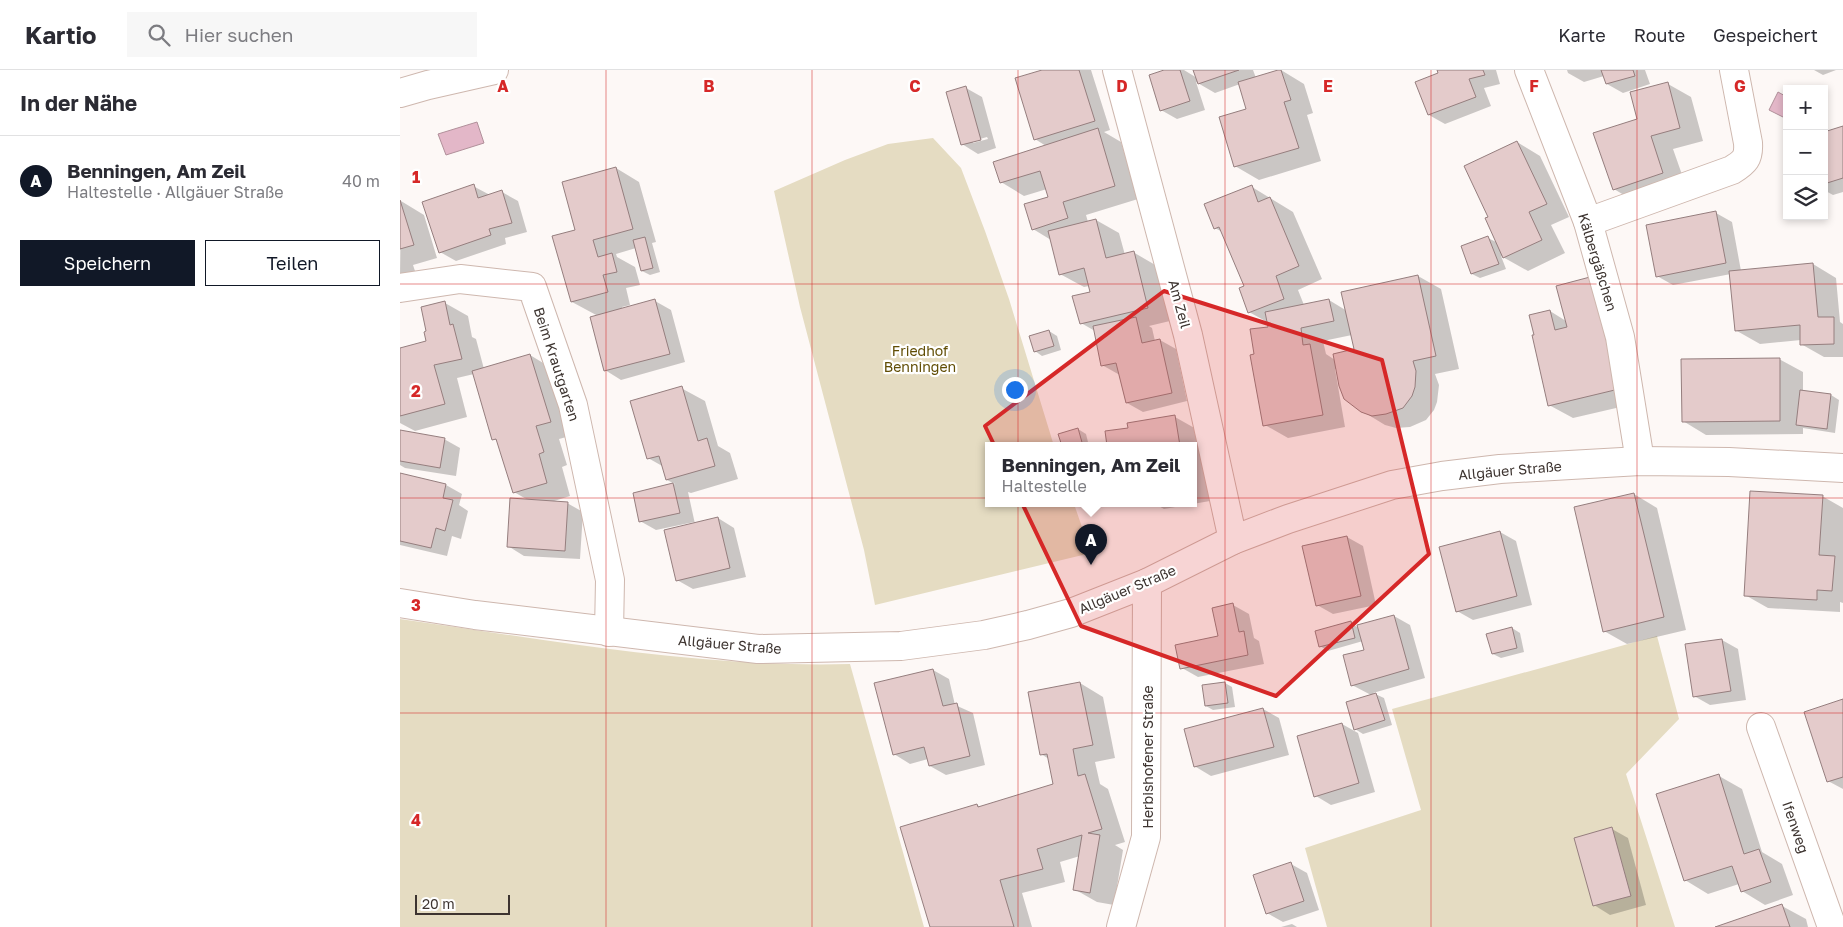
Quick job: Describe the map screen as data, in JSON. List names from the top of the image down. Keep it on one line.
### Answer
{"streets":{"street":["Kälbergäßchen","Am Zeil","Beim Krautgarten","Allgäuer Straße","Herbishofener Straße","Ifenweg"]},"crossings":[["Kälbergäßchen","Allgäuer Straße"],["Am Zeil","Allgäuer Straße"],["Beim Krautgarten","Allgäuer Straße"],["Allgäuer Straße","Herbishofener Straße"]],"parks":["Friedhof Benningen"],"scale_bar":"20 m","page":{"header":"Kartio","search":"Hier suchen","nav":["Karte","Route","Gespeichert"],"heading":"In der Nähe","map_buttons":["+","−"],"list":[{"mark":"A","name":"Benningen, Am Zeil","note":"Haltestelle · Allgäuer Straße","value":"40 m"}],"buttons":["Speichern","Teilen"],"popup":["Benningen, Am Zeil","Haltestelle"],"pins":"A","scale":"20 m"},"grid":{"columns":["A","B","C","D","E","F","G"],"rows":["1","2","3","4"]}}
